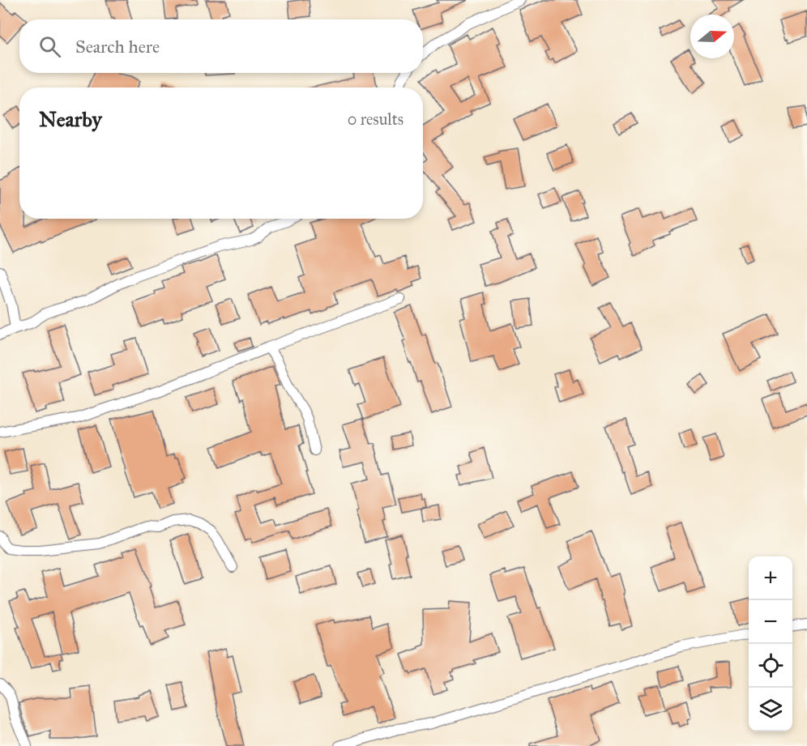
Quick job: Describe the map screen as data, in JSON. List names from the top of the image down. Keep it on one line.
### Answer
{"north":"right","page":{"search":"Search here","heading":["Nearby","0 results"],"map_buttons":["+","−"]}}
